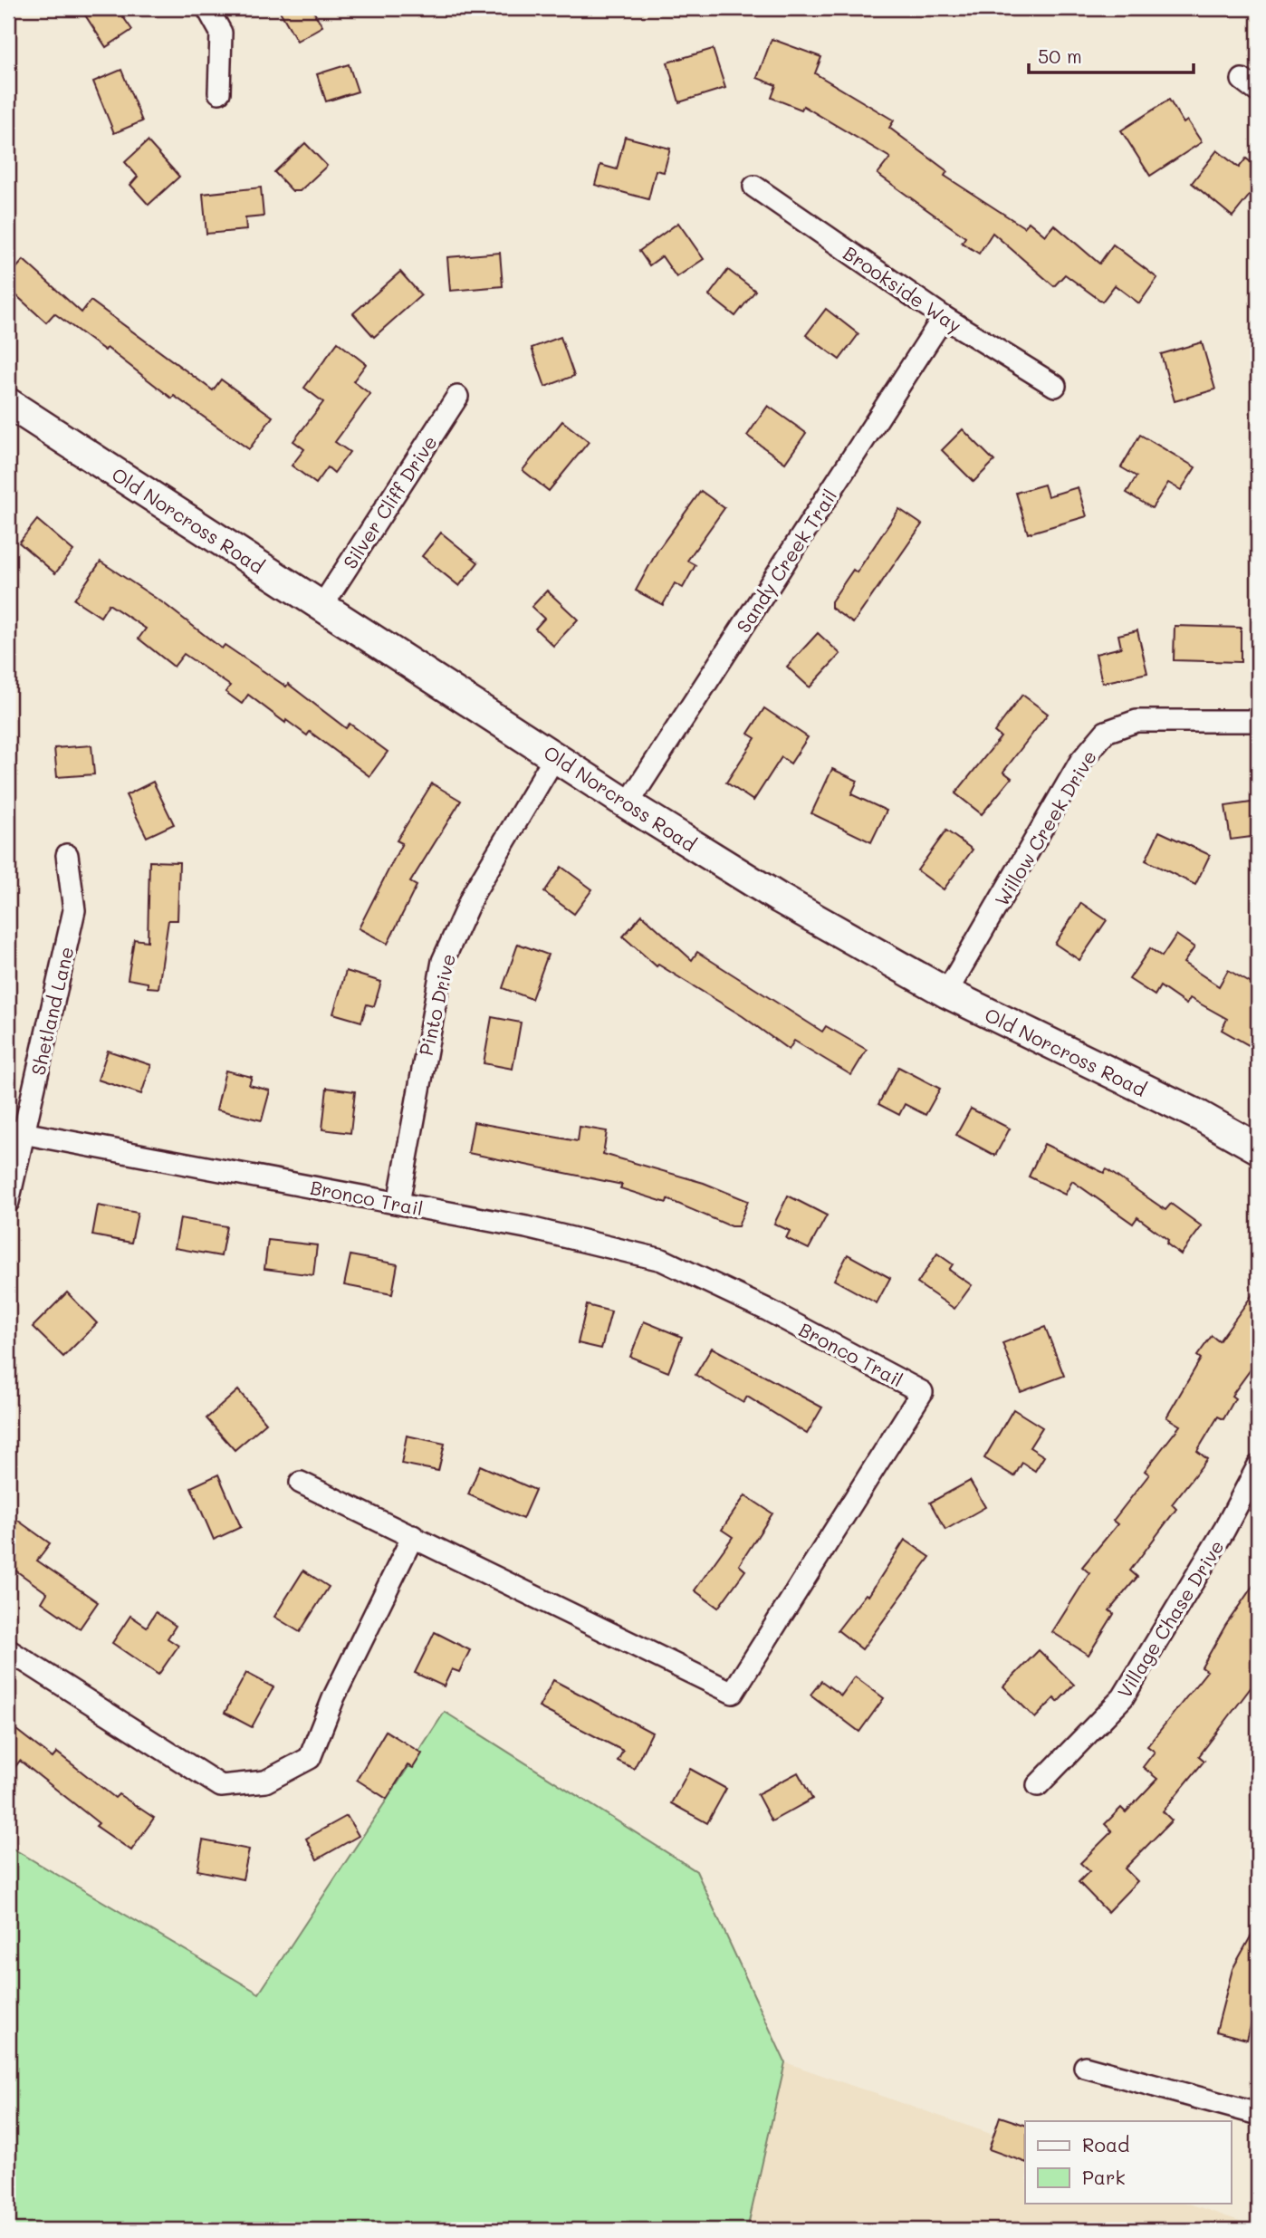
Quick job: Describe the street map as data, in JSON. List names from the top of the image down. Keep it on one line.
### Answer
{"streets":{"street":["Brookside Way","Silver Cliff Drive","Old Norcross Road","Sandy Creek Trail","Willow Creek Drive","Pinto Drive","Shetland Lane","Bronco Trail","Village Chase Drive"]},"crossings":[["Brookside Way","Sandy Creek Trail"],["Silver Cliff Drive","Old Norcross Road"],["Old Norcross Road","Sandy Creek Trail"],["Old Norcross Road","Willow Creek Drive"],["Old Norcross Road","Pinto Drive"],["Pinto Drive","Bronco Trail"],["Shetland Lane","Bronco Trail"]],"legend":["Road","Park"],"scale_bar":"50 m"}
